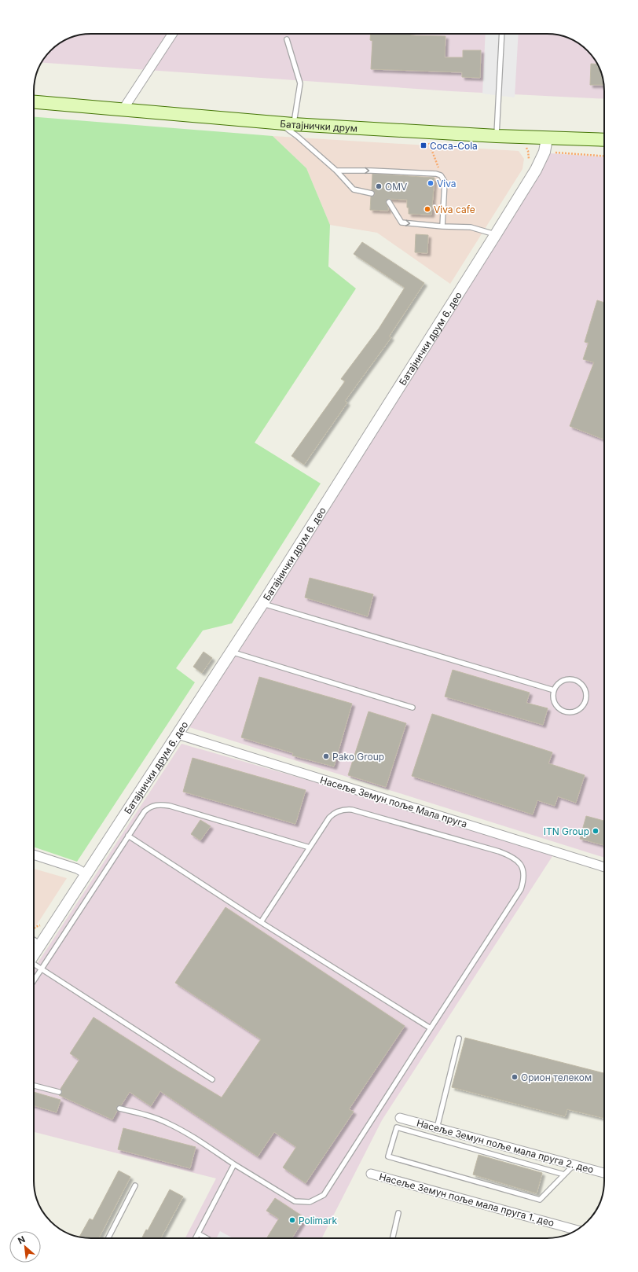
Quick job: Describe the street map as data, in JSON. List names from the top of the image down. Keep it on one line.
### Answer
{"streets":{"main road":["Батајнички друм"],"street":["Батајнички друм 6. део","Насеље Земун поље Мала пруга","Насеље Земун поље мала пруга 2. део","Насеље Земун поље мала пруга 1. део"]},"crossings":[["Батајнички друм","Батајнички друм 6. део"],["Батајнички друм 6. део","Насеље Земун поље Мала пруга"]],"places":{"transit":["Coca-Cola"],"other":["Viva","OMV","Viva cafe","Pako Group","ITN Group","Орион телеком","Polimark"]},"north":"top left"}
